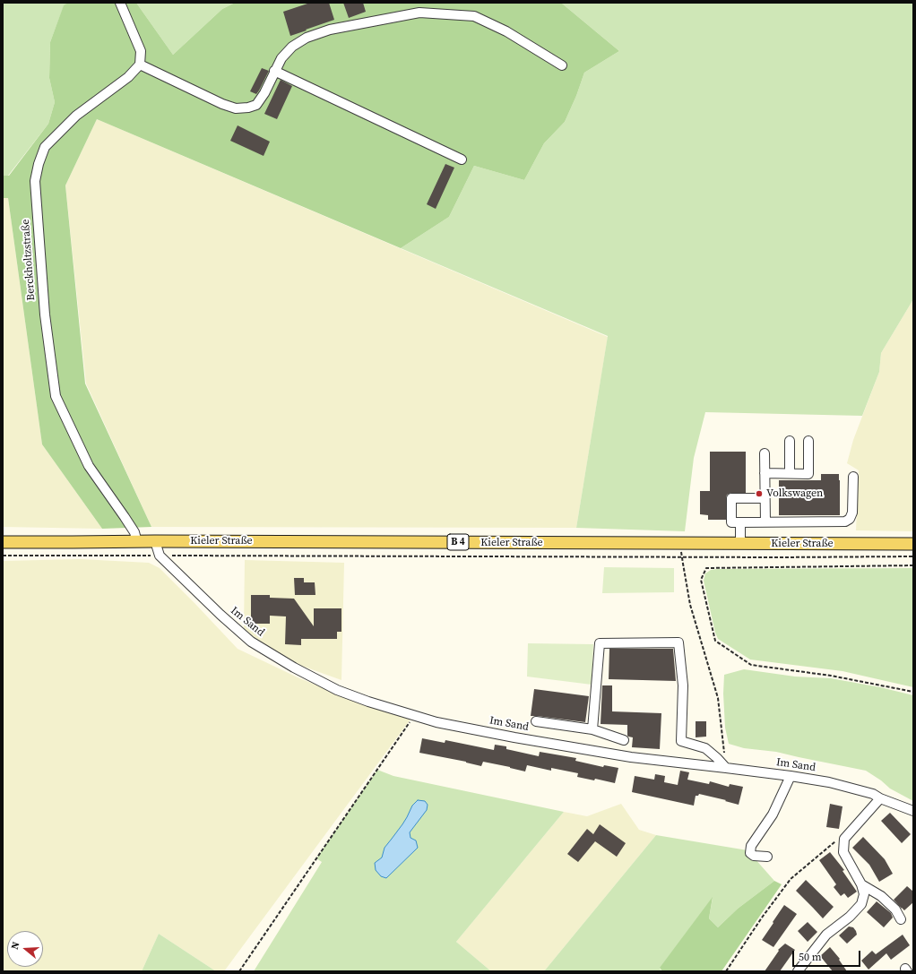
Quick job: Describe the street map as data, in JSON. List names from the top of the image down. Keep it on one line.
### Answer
{"streets":{"main road":["Kieler Straße","B 4"],"street":["Berckholtzstraße","Im Sand"]},"crossings":[["Berckholtzstraße","Kieler Straße"],["Kieler Straße","Im Sand"]],"places":["Volkswagen"],"scale_bar":"50 m","north":"left"}
